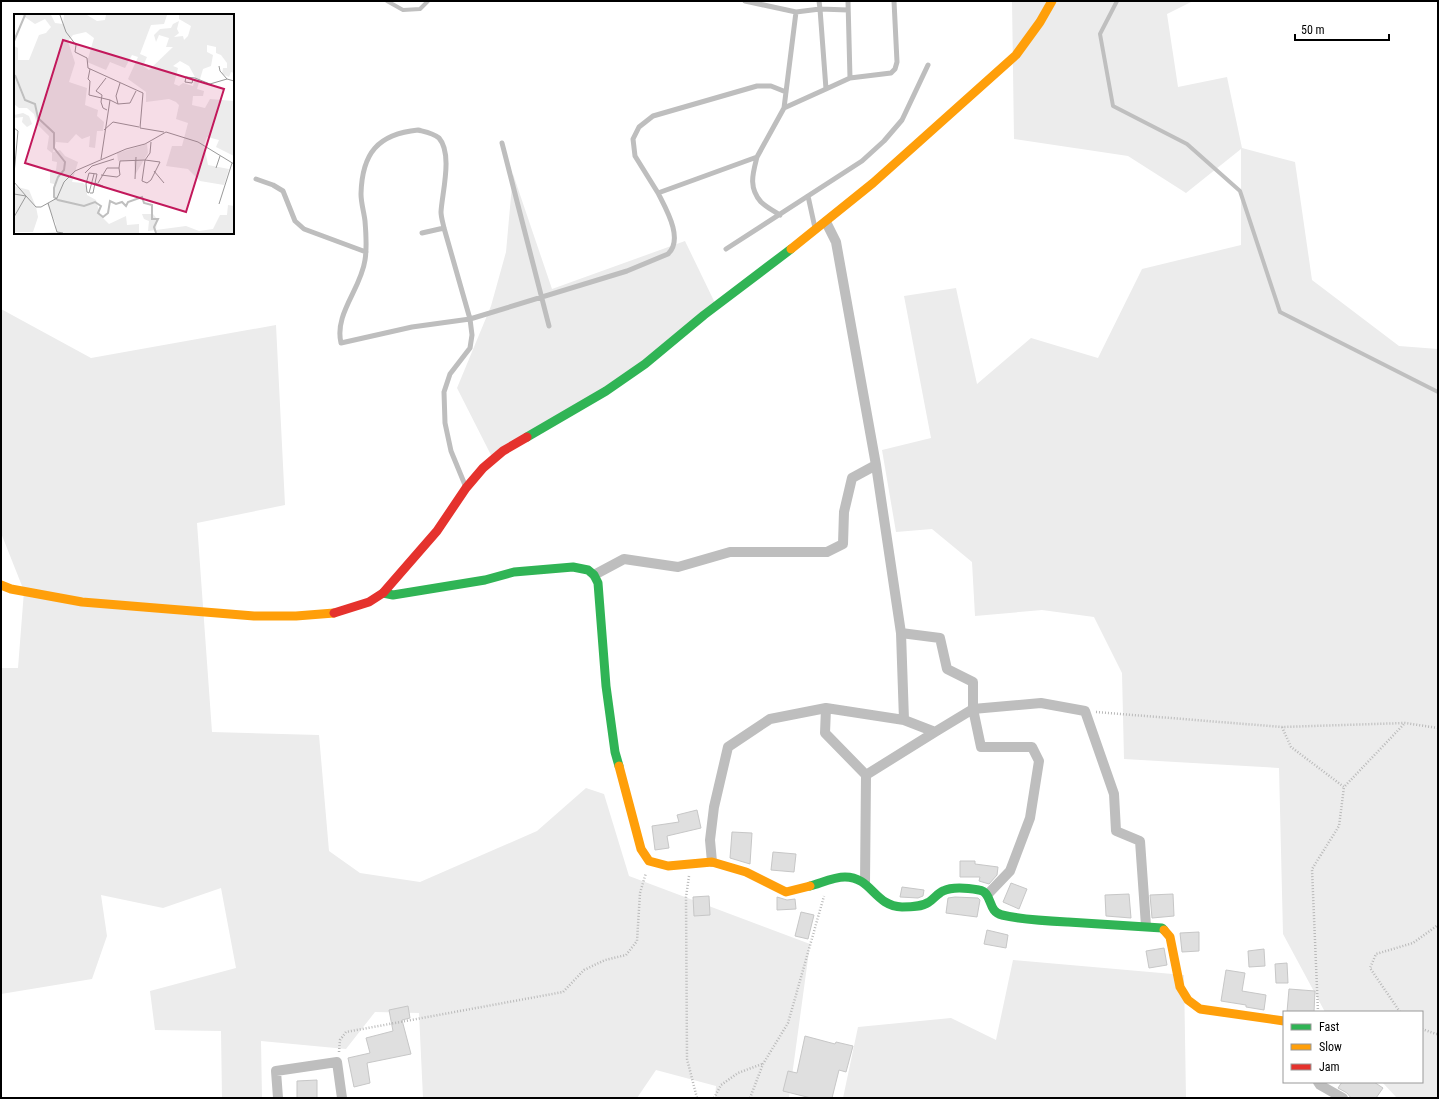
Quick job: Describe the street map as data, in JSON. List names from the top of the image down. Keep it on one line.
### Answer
{"legend":["Fast","Slow","Jam"],"scale_bar":"50 m"}
